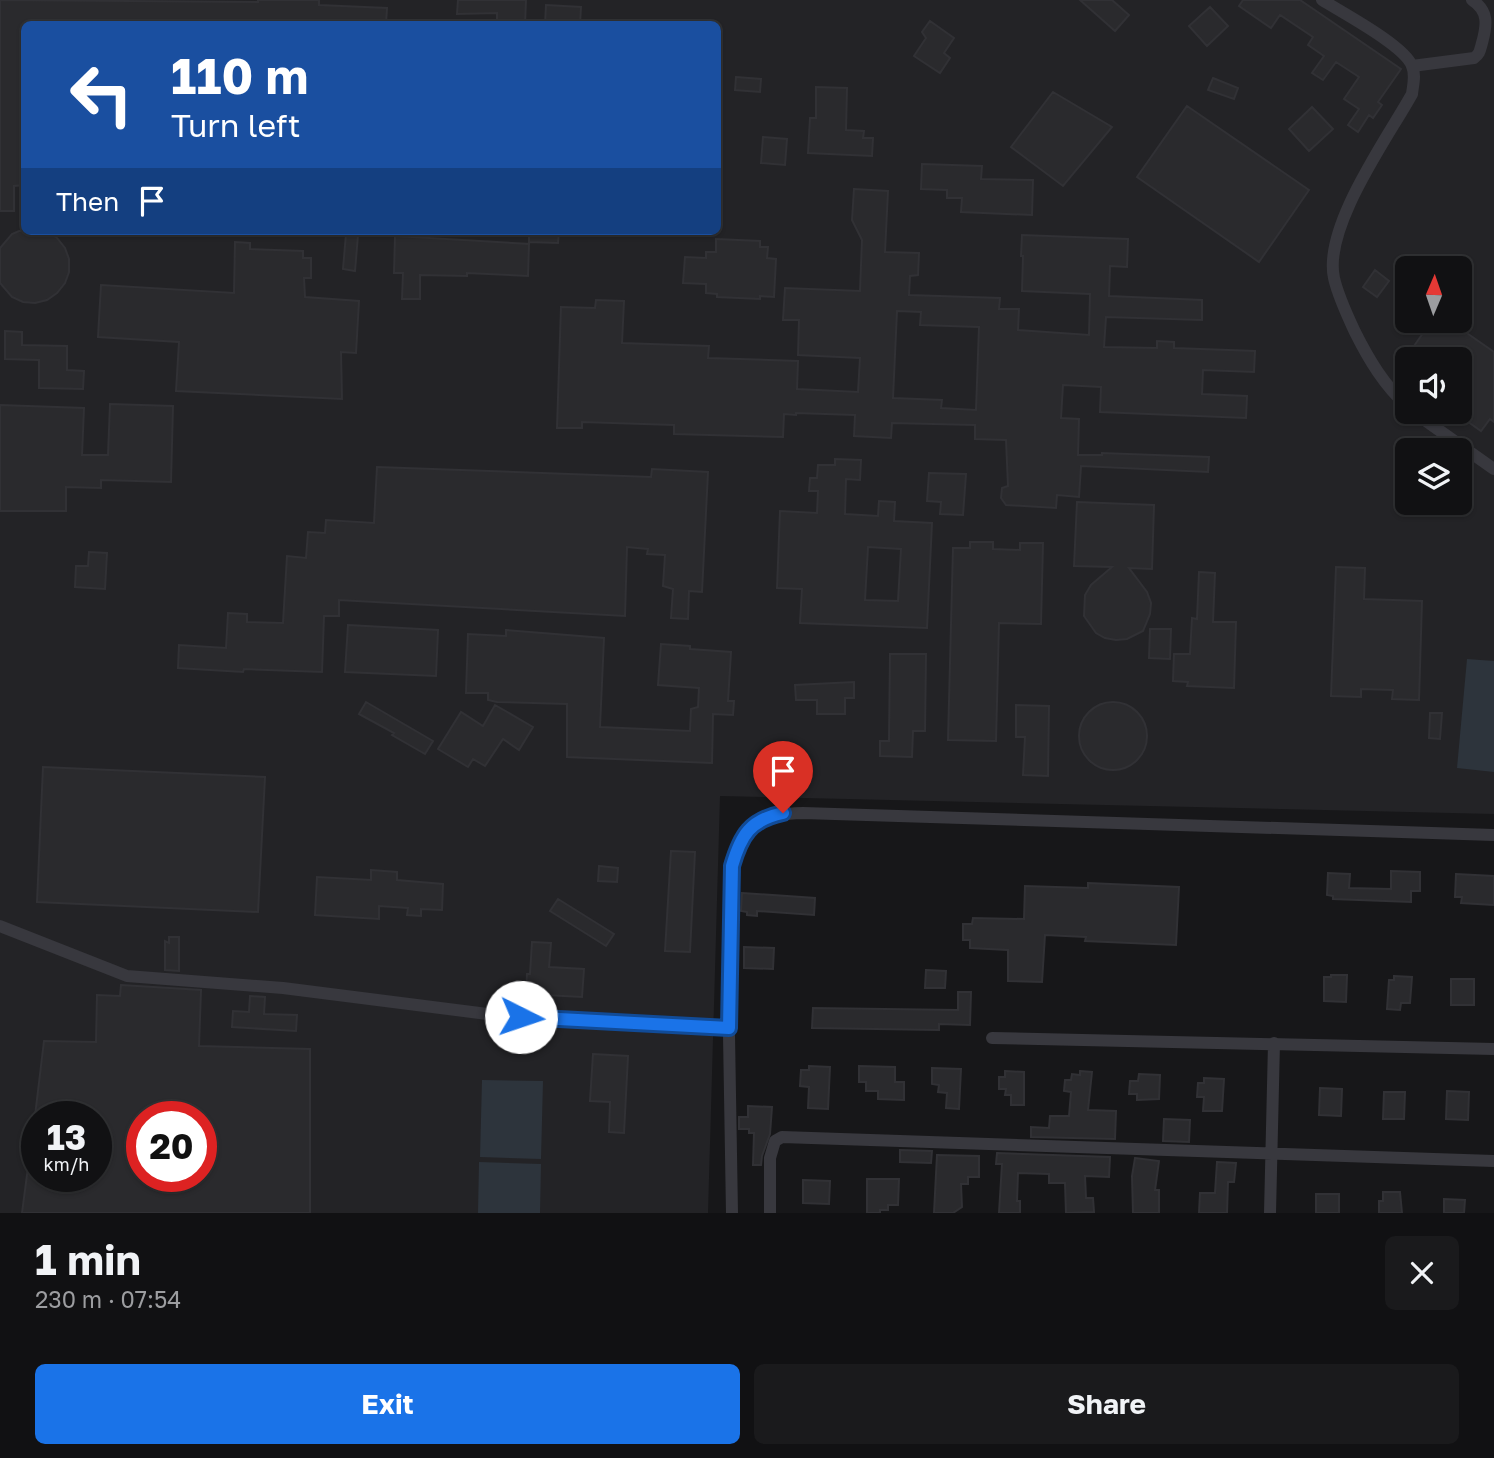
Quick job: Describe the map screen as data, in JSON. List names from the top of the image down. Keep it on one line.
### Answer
{"north":"top","page":{"turn":["110 m","Turn left"],"then":"Then","speed":"13 km/h","limit":"20","heading":["1 min","230 m · 07:54"],"buttons":["Exit","Share"]}}
